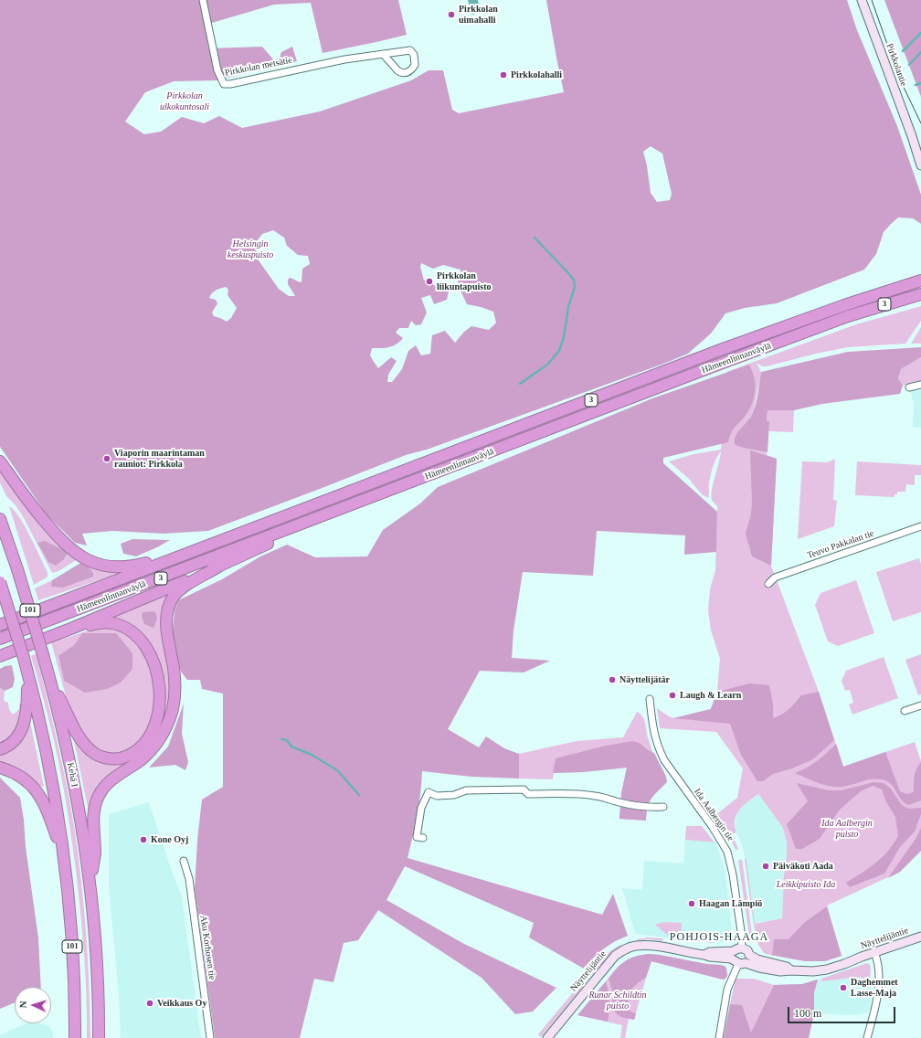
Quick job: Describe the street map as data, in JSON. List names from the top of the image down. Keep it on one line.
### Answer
{"streets":{"highway":["3","Hämeenlinnanväylä","101","Kehä I"],"main road":["Pirkkolantie","Näyttelijäntie"],"street":["Pirkkolan metsätie","Teuvo Pakkalan tie","Ida Aalbergin tie","Aku Korhosen tie"]},"crossings":[["Ida Aalbergin tie","Näyttelijäntie"]],"districts":["POHJOIS-HAAGA"],"parks":["Pirkkolan ulkokuntosali","Helsingin keskuspuisto","Ida Aalbergin puisto","Leikkipuisto Ida","Runar Schildtin puisto"],"places":["Pirkkolan uimahalli","Pirkkolahalli","Pirkkolan liikuntapuisto","Viaporin maarintaman rauniot: Pirkkola","Näyttelijätär","Laugh & Learn","Kone Oyj","Päiväkoti Aada","Haagan Lämpiö","Daghemmet Lasse-Maja","Veikkaus Oy"],"scale_bar":"100 m","north":"left"}
